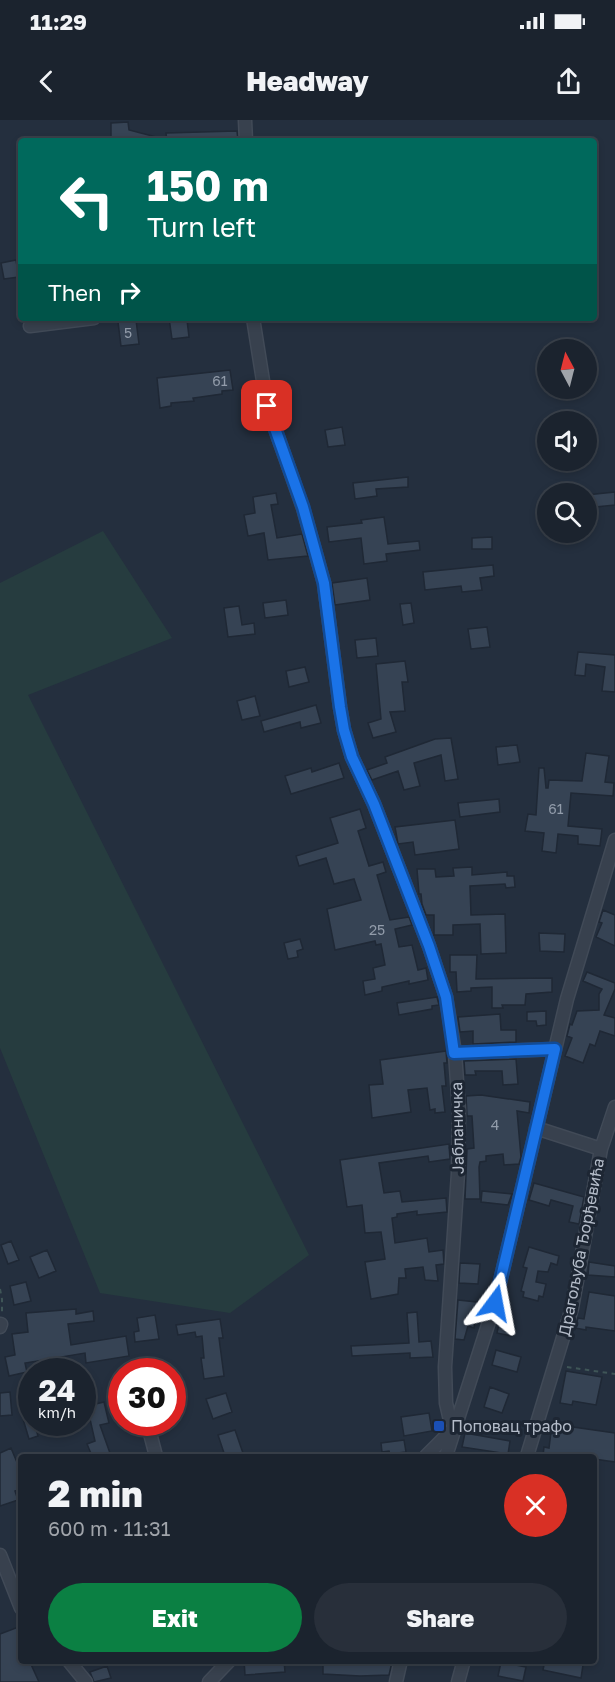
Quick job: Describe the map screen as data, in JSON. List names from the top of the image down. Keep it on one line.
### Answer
{"streets":{"street":["Јабланичка","Драгољуба Ђорђевића"]},"places":{"transit":["Поповац трафо"]},"house_numbers":["5","61","61","25","4"],"north":"top","page":{"status":"11:29","header":"Headway","turn":["150 m","Turn left"],"then":"Then","speed":"24 km/h","limit":"30","heading":["2 min","600 m · 11:31"],"buttons":["Exit","Share"]}}
